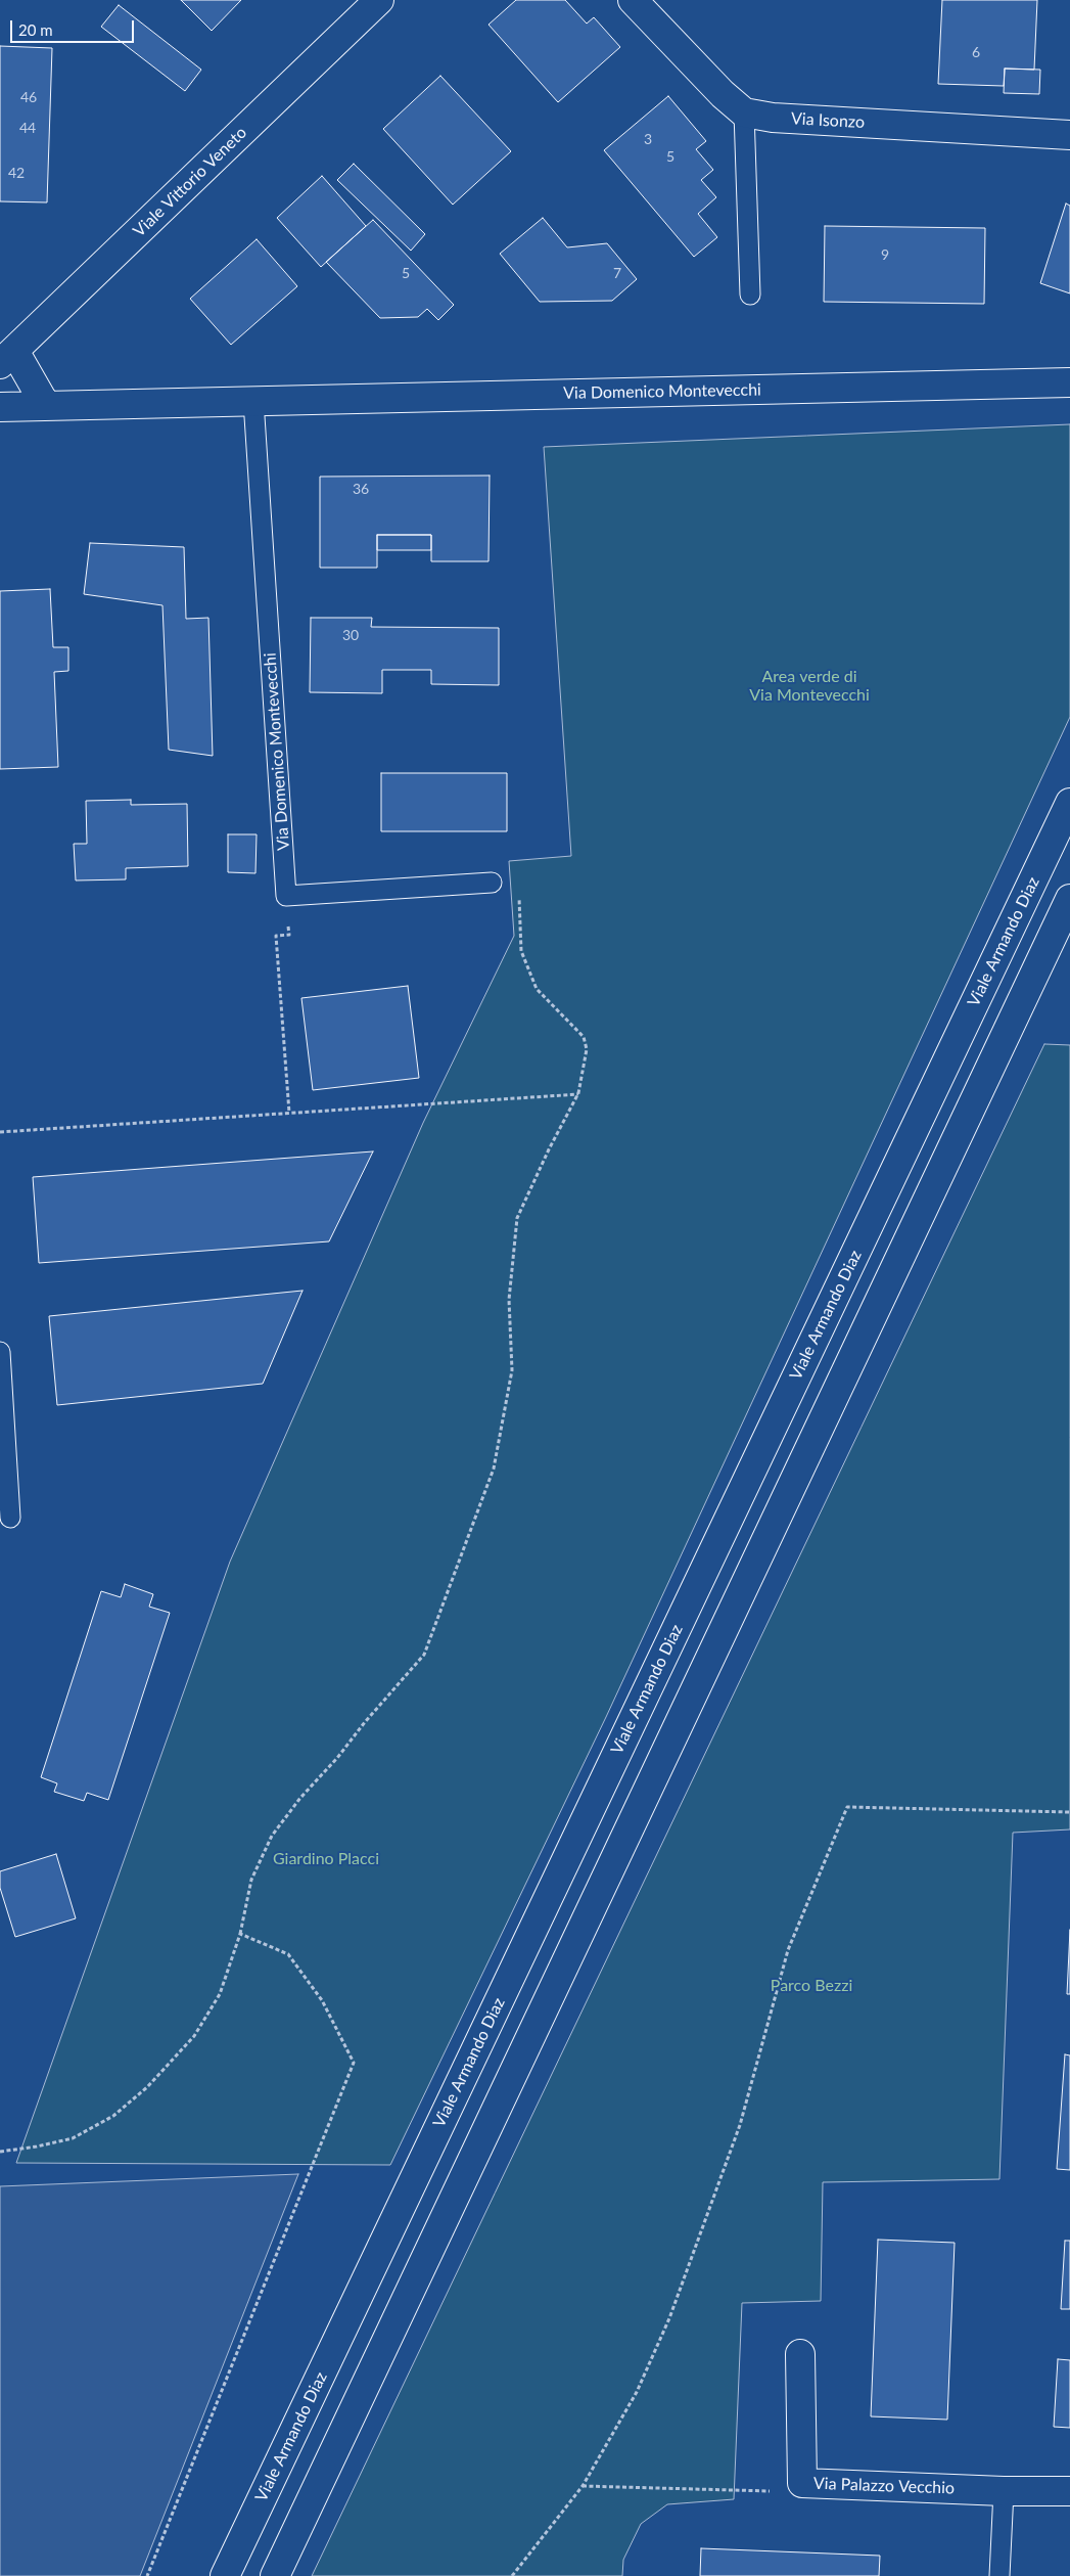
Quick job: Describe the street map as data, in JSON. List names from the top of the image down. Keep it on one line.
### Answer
{"streets":{"main road":["Via Isonzo","Viale Vittorio Veneto","Via Domenico Montevecchi","Viale Armando Diaz","Via Palazzo Vecchio"]},"parks":["Area verde di Via Montevecchi","Giardino Placci","Parco Bezzi"],"house_numbers":["6","46","44","3","5","42","9","5","7","36","30"],"scale_bar":"20 m"}
